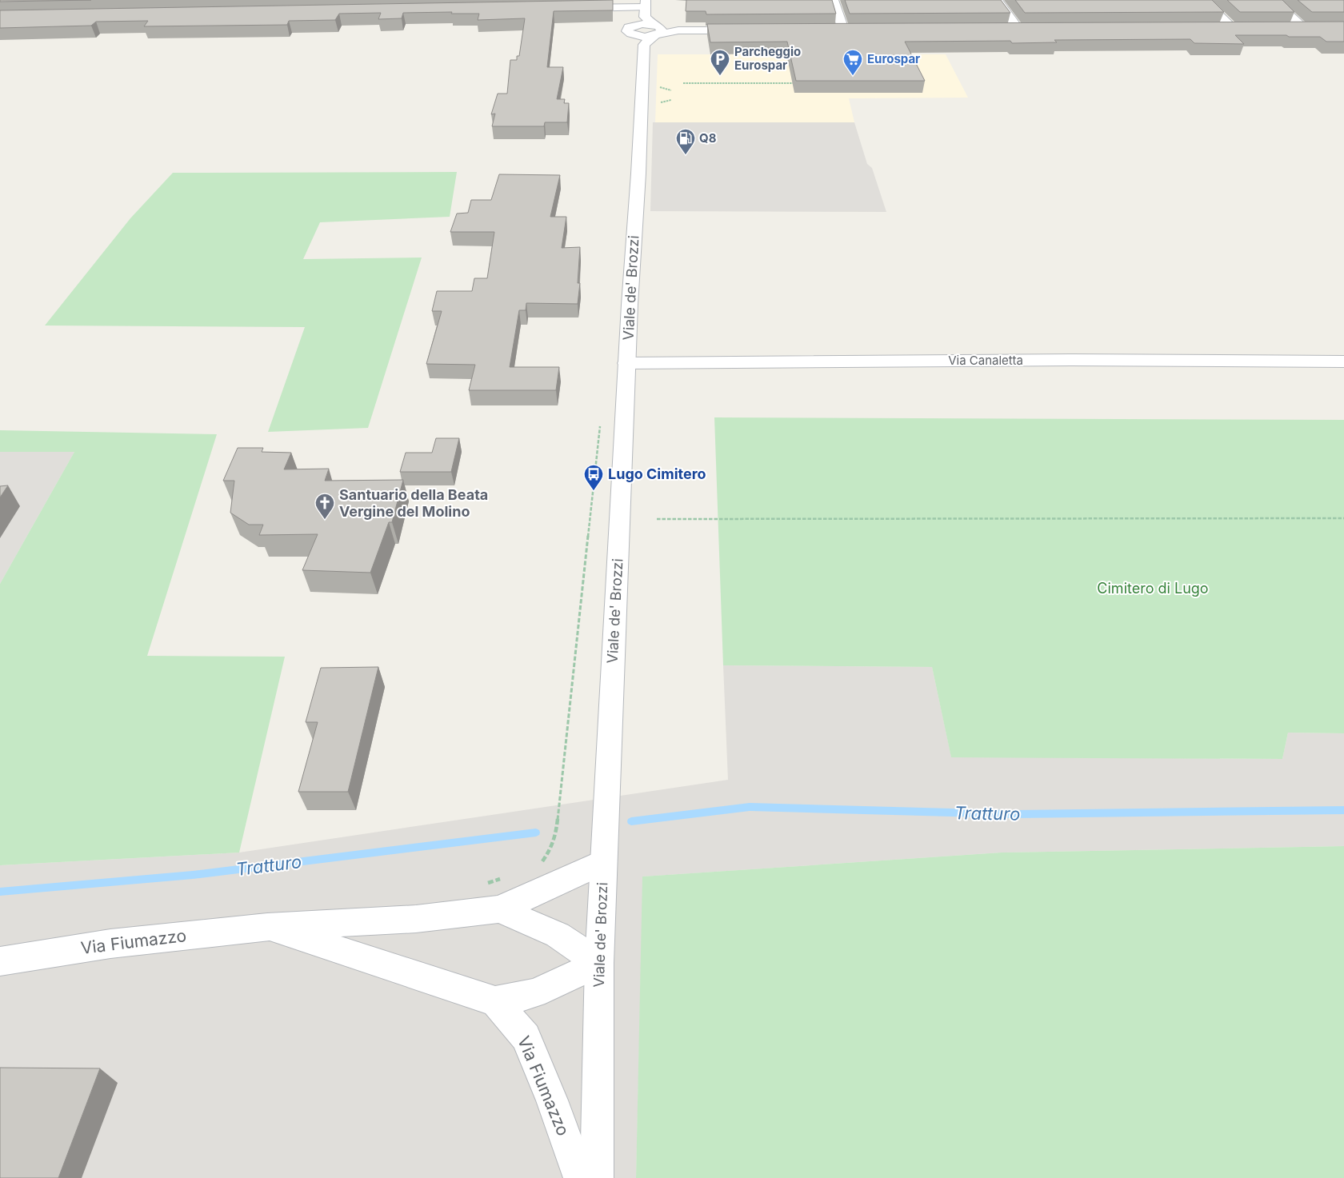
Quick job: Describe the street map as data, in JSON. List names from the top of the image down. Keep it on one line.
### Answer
{"streets":{"street":["Viale de' Brozzi","Via Canaletta","Via Fiumazzo"]},"crossings":[["Viale de' Brozzi","Via Canaletta"],["Viale de' Brozzi","Via Fiumazzo"]],"water":["Tratturo"],"parks":["Cimitero di Lugo"],"places":{"parking":["Parcheggio Eurospar"],"supermarket":["Eurospar"],"fuel station":["Q8"],"bus stop":["Lugo Cimitero"],"church":["Santuario della Beata Vergine del Molino"]}}
